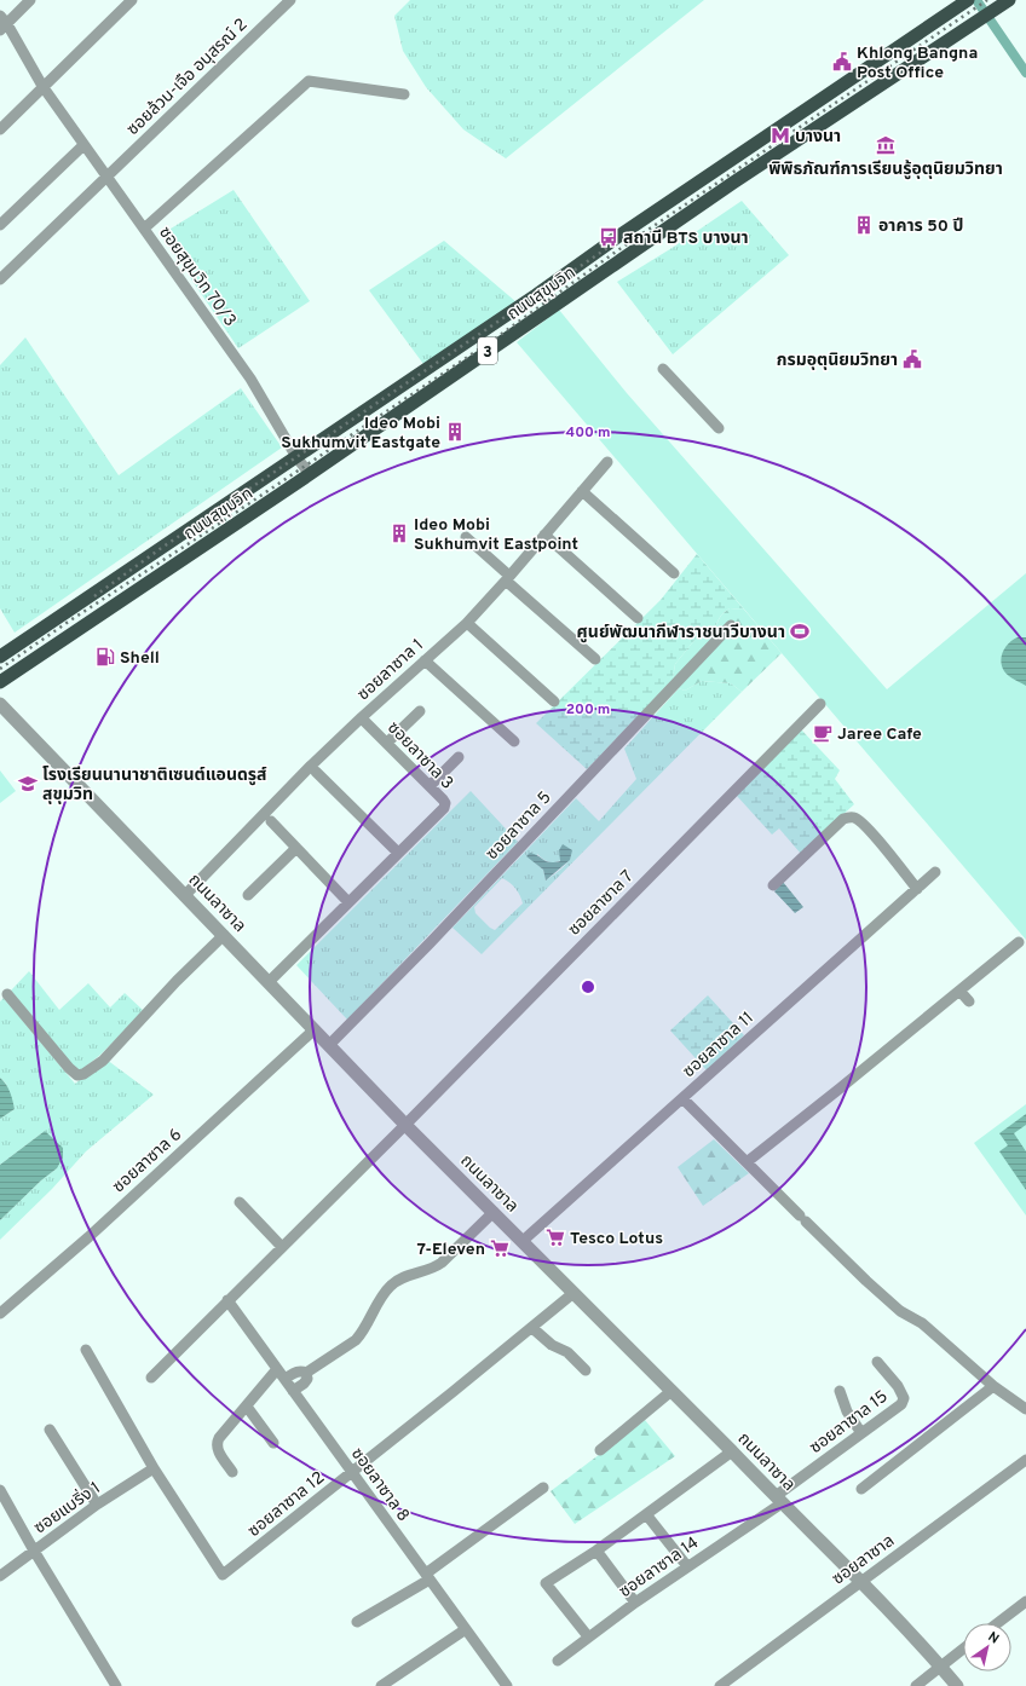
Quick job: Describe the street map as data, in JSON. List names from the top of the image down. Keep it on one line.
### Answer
{"streets":{"highway":["ถนนสุขุมวิท","3"],"street":["ซอยล้วน-เจือ อนุสรณ์ 2","ซอยสุขุมวิท 70/3","ซอยลาซาล 1","ซอยลาซาล 3","ซอยลาซาล 5","ถนนลาซาล","ซอยลาซาล 7","ซอยลาซาล 11","ซอยลาซาล 6","ซอยลาซาล 15","ซอยลาซาล 8","ซอยลาซาล 12","ซอยแบริ่ง 1","ซอยลาซาล","ซอยลาซาล 14"]},"crossings":[["ซอยล้วน-เจือ อนุสรณ์ 2","ซอยสุขุมวิท 70/3"],["ซอยสุขุมวิท 70/3","ถนนสุขุมวิท"],["ซอยลาซาล 1","ถนนลาซาล"],["ซอยลาซาล 3","ถนนลาซาล"],["ซอยลาซาล 5","ถนนลาซาล"],["ถนนลาซาล","ซอยลาซาล 7"],["ถนนลาซาล","ซอยลาซาล 11"],["ถนนลาซาล","ซอยลาซาล 6"],["ถนนลาซาล","ซอยลาซาล 15"],["ถนนลาซาล","ซอยลาซาล 12"],["ถนนลาซาล","ซอยลาซาล"],["ถนนลาซาล","ซอยลาซาล 14"],["ซอยลาซาล 15","ซอยลาซาล 14"],["ซอยลาซาล 8","ซอยลาซาล 12"],["ซอยลาซาล 12","ซอยแบริ่ง 1"]],"places":{"public building":["Khlong Bangna Post Office","กรมอุตุนิยมวิทยา"],"metro station":["บางนา"],"museum":["พิพิธภัณฑ์การเรียนรู้อุตุนิยมวิทยา"],"building":["อาคาร 50 ปี","Ideo Mobi Sukhumvit Eastgate","Ideo Mobi Sukhumvit Eastpoint"],"bus stop":["สถานี BTS บางนา"],"sports":["ศูนย์พัฒนากีฬาราชนาวีบางนา"],"fuel station":["Shell"],"cafe":["Jaree Cafe"],"school or university":["โรงเรียนนานาชาติเซนต์แอนดรูส์ สุขุมวิท"],"supermarket":["Tesco Lotus","7-Eleven"]},"north":"top right","rings":["400 m","200 m"]}
